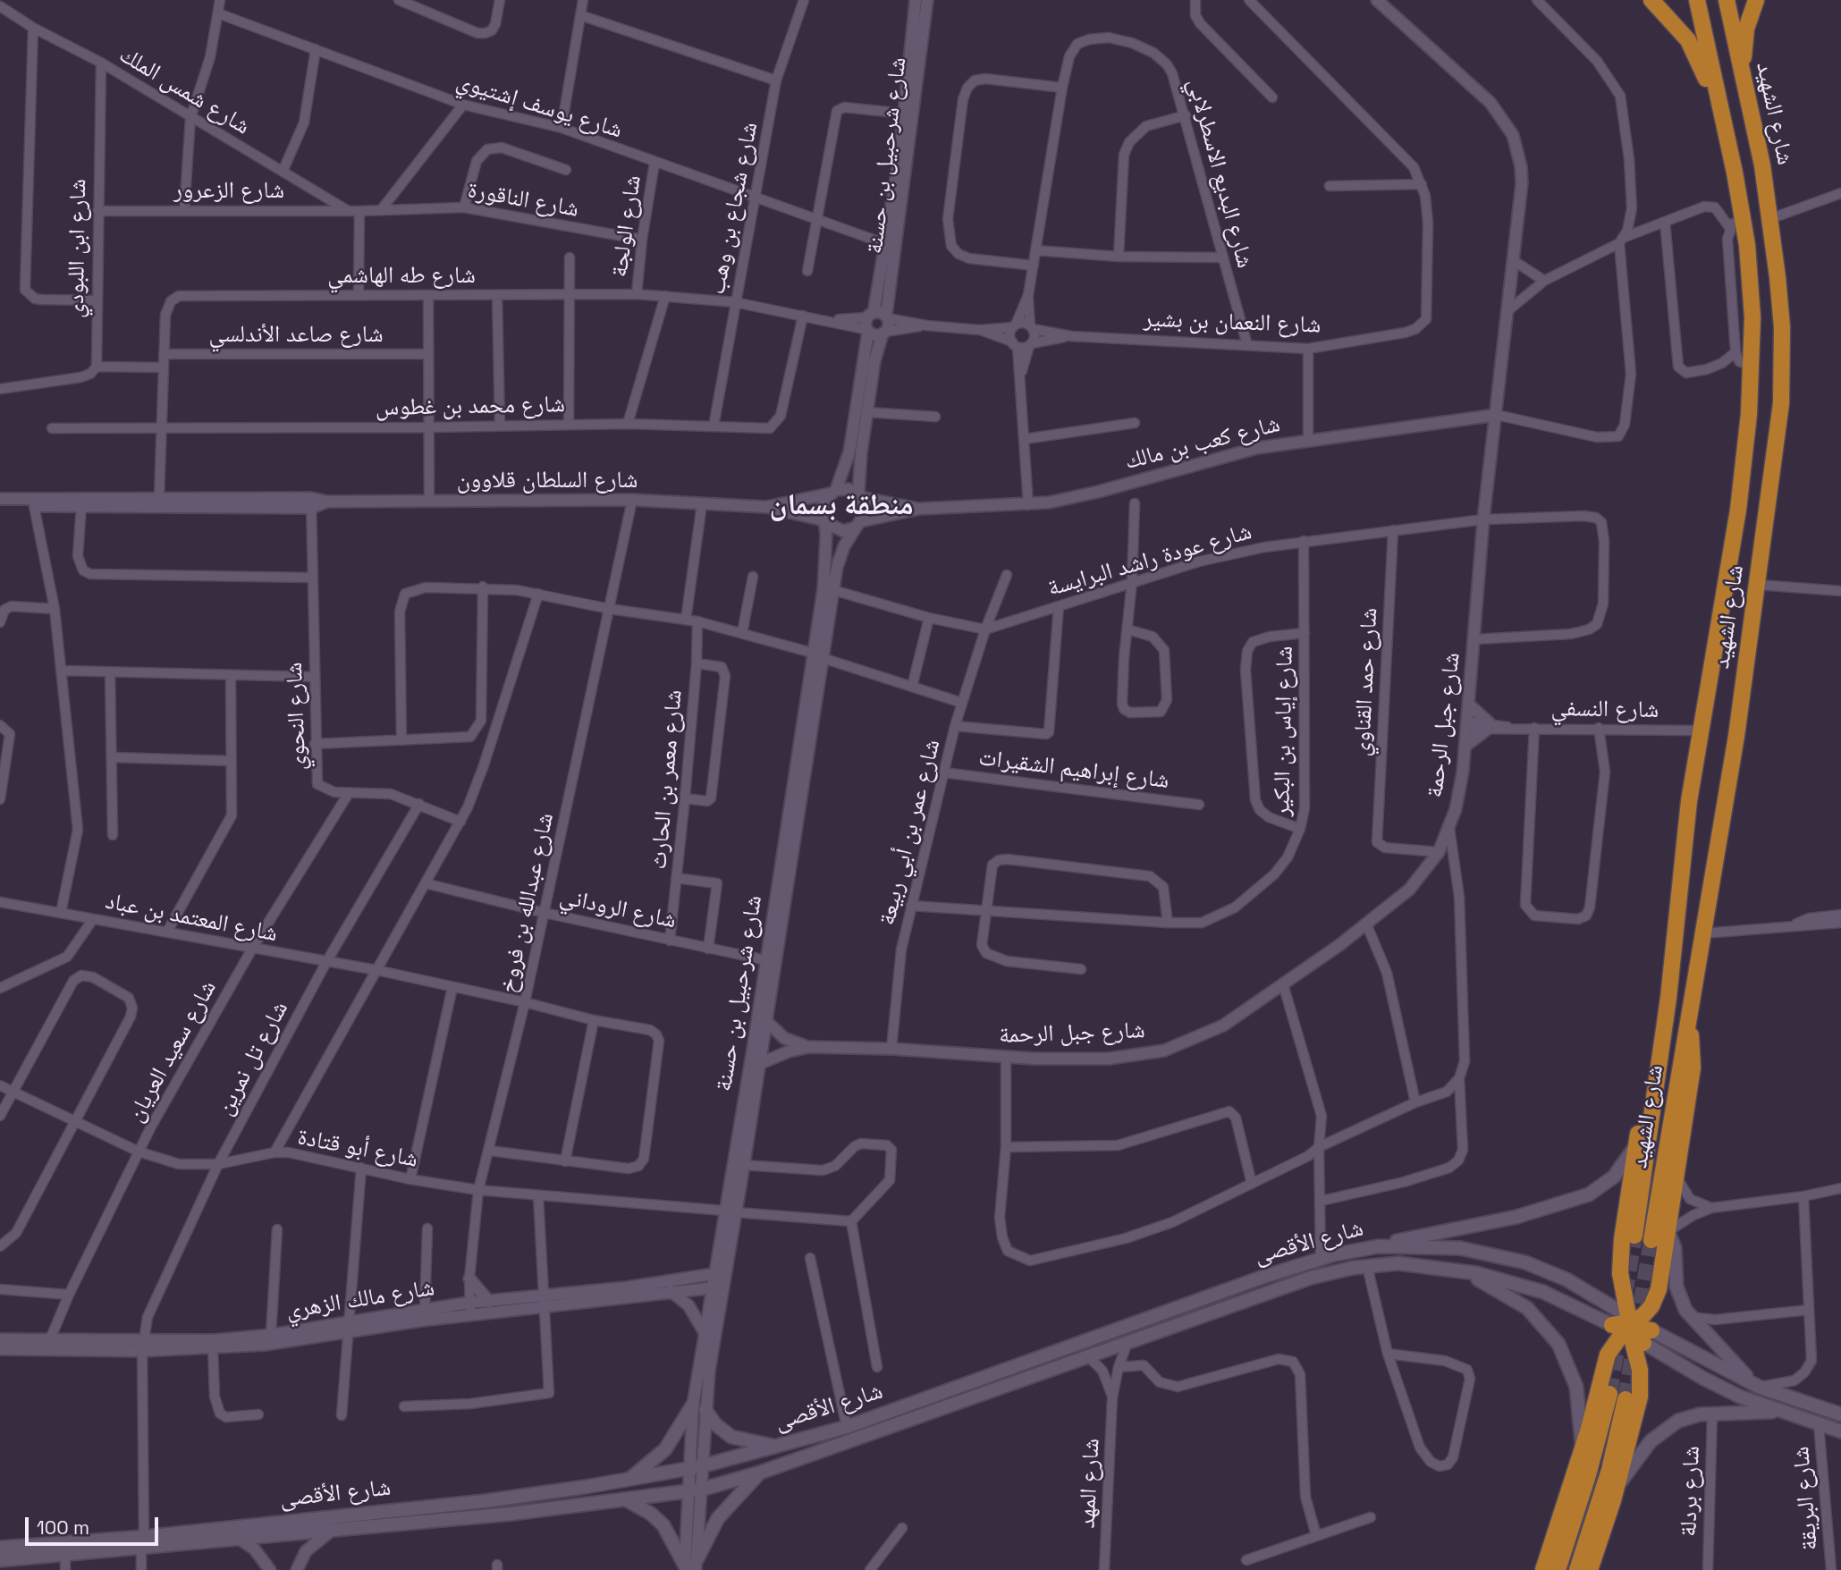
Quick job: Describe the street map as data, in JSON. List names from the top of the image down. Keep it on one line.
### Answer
{"streets":{"highway":["شارع الشهيد"],"main road":["شارع الأقصى"],"street":["شارع شمس الملك","شارع يوسف إشتيوي","شارع شرحبيل بن حسنة","شارع البديع الاسطرلابي","شارع الزعرور","شارع الناقورة","شارع شجاع بن وهب","شارع الولجة","شارع ابن اللبودي","شارع طه الهاشمي","شارع النعمان بن بشير","شارع صاعد الأندلسي","شارع محمد بن غطوس","شارع كعب بن مالك","شارع السلطان قلاوون","شارع عودة راشد البرايسة","شارع حمد القناوي","شارع النسفي","شارع النحوي","شارع جبل الرحمة","شارع إياس بن البكير","شارع إبراهيم الشقيرات","شارع معمر بن الحارث","شارع عمر بن أبي ربيعة","شارع عبدالله بن فروخ","شارع الروداني","شارع المعتمد بن عباد","شارع سعيد العريان","شارع تل نمرين","شارع أبو قتادة","شارع مالك الزهري","شارع المهد","شارع بردلة","شارع البريقة"]},"crossings":[["شارع شمس الملك","شارع الزعرور"],["شارع شمس الملك","شارع ابن اللبودي"],["شارع يوسف إشتيوي","شارع شرحبيل بن حسنة"],["شارع يوسف إشتيوي","شارع شجاع بن وهب"],["شارع يوسف إشتيوي","شارع الولجة"],["شارع الشهيد","شارع النسفي"],["شارع شرحبيل بن حسنة","شارع طه الهاشمي"],["شارع شرحبيل بن حسنة","شارع كعب بن مالك"],["شارع شرحبيل بن حسنة","شارع السلطان قلاوون"],["شارع شرحبيل بن حسنة","شارع عودة راشد البرايسة"],["شارع شرحبيل بن حسنة","شارع جبل الرحمة"],["شارع شرحبيل بن حسنة","شارع الروداني"],["شارع شرحبيل بن حسنة","شارع أبو قتادة"],["شارع شرحبيل بن حسنة","شارع الأقصى"],["شارع شرحبيل بن حسنة","شارع مالك الزهري"],["شارع البديع الاسطرلابي","شارع النعمان بن بشير"],["شارع الزعرور","شارع الناقورة"],["شارع الزعرور","شارع ابن اللبودي"],["شارع الناقورة","شارع الولجة"],["شارع شجاع بن وهب","شارع طه الهاشمي"],["شارع شجاع بن وهب","شارع محمد بن غطوس"],["شارع الولجة","شارع طه الهاشمي"],["شارع طه الهاشمي","شارع صاعد الأندلسي"],["شارع طه الهاشمي","شارع محمد بن غطوس"],["شارع طه الهاشمي","شارع السلطان قلاوون"],["شارع كعب بن مالك","شارع السلطان قلاوون"],["شارع كعب بن مالك","شارع جبل الرحمة"],["شارع السلطان قلاوون","شارع النحوي"],["شارع السلطان قلاوون","شارع عبدالله بن فروخ"],["شارع عودة راشد البرايسة","شارع حمد القناوي"],["شارع عودة راشد البرايسة","شارع جبل الرحمة"],["شارع عودة راشد البرايسة","شارع إياس بن البكير"],["شارع عودة راشد البرايسة","شارع عمر بن أبي ربيعة"],["شارع حمد القناوي","شارع جبل الرحمة"],["شارع النسفي","شارع جبل الرحمة"],["شارع النحوي","شارع سعيد العريان"],["شارع النحوي","شارع تل نمرين"],["شارع جبل الرحمة","شارع عمر بن أبي ربيعة"],["شارع إياس بن البكير","شارع عمر بن أبي ربيعة"],["شارع إبراهيم الشقيرات","شارع عمر بن أبي ربيعة"],["شارع معمر بن الحارث","شارع الروداني"],["شارع عبدالله بن فروخ","شارع الروداني"],["شارع عبدالله بن فروخ","شارع المعتمد بن عباد"],["شارع عبدالله بن فروخ","شارع أبو قتادة"],["شارع عبدالله بن فروخ","شارع مالك الزهري"],["شارع المعتمد بن عباد","شارع سعيد العريان"],["شارع المعتمد بن عباد","شارع تل نمرين"],["شارع سعيد العريان","شارع أبو قتادة"],["شارع سعيد العريان","شارع مالك الزهري"],["شارع تل نمرين","شارع أبو قتادة"],["شارع تل نمرين","شارع الأقصى"],["شارع تل نمرين","شارع مالك الزهري"],["شارع الأقصى","شارع المهد"]],"districts":["منطقة بسمان"],"scale_bar":"100 m"}
